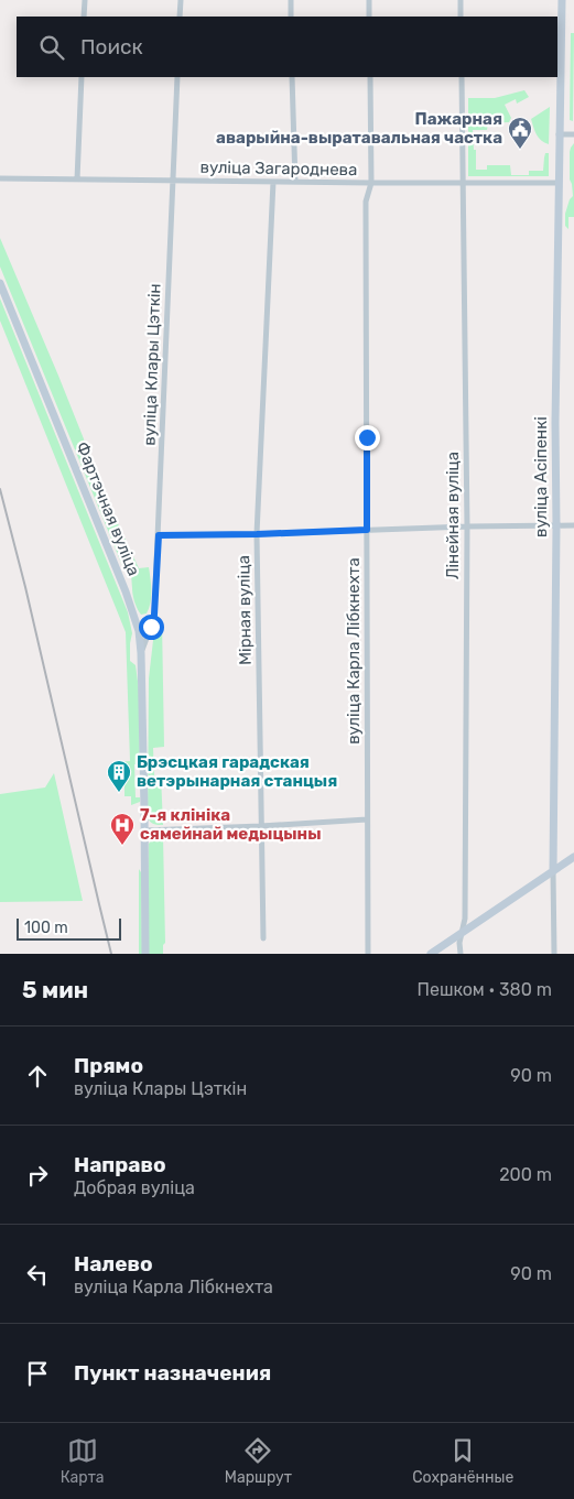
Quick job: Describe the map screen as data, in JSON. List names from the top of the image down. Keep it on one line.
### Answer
{"streets":{"main road":["вуліца Асіпенкі","Фартэчная вуліца"],"street":["вуліца Загароднева","вуліца Клары Цэткін","Лінейная вуліца","Мірная вуліца","вуліца Карла Лібкнехта"]},"crossings":[["вуліца Загароднева","вуліца Клары Цэткін"],["вуліца Загароднева","вуліца Асіпенкі"],["вуліца Загароднева","Лінейная вуліца"],["вуліца Загароднева","Мірная вуліца"],["вуліца Загароднева","вуліца Карла Лібкнехта"],["вуліца Клары Цэткін","Фартэчная вуліца"]],"places":{"public building":["Пажарная аварыйна-выратавальная частка"],"building":["Брэсцкая гарадская ветэрынарная станцыя"],"hospital":["7-я клініка сямейнай медыцыны"]},"scale_bar":"100 m","page":{"search":"Поиск","scale":"100 m","heading":["5 мин","Пешком · 380 m"],"list":[["Прямо","вуліца Клары Цэткін","90 m"],["Направо","Добрая вуліца","200 m"],["Налево","вуліца Карла Лібкнехта","90 m"],"Пункт назначения"],"nav":["Карта","Маршрут","Сохранённые"]}}
